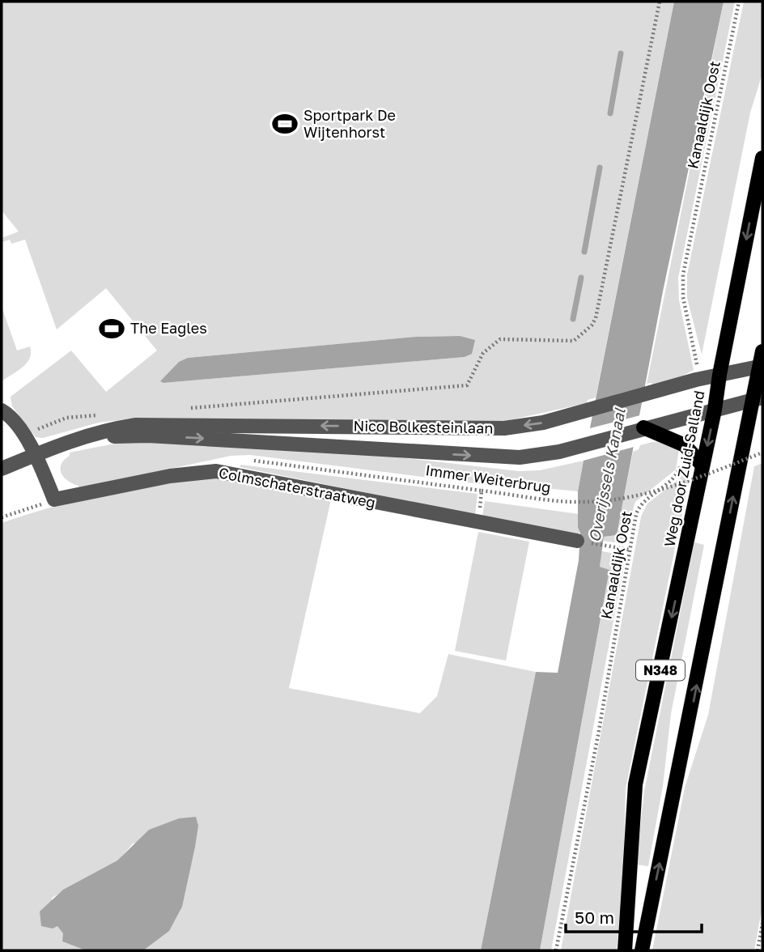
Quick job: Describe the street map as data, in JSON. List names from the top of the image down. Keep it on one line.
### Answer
{"streets":{"main road":["Weg door Zuid-Salland","N348"],"street":["Nico Bolkesteinlaan","Colmschaterstraatweg"],"path":["Kanaaldijk Oost","Immer Weiterbrug"]},"crossings":[["Kanaaldijk Oost","Nico Bolkesteinlaan"],["Nico Bolkesteinlaan","Weg door Zuid-Salland"],["Nico Bolkesteinlaan","Colmschaterstraatweg"],["Nico Bolkesteinlaan","N348"]],"water":["Overijssels Kanaal"],"places":{"sports":["Sportpark De Wijtenhorst","The Eagles"]},"scale_bar":"50 m"}
